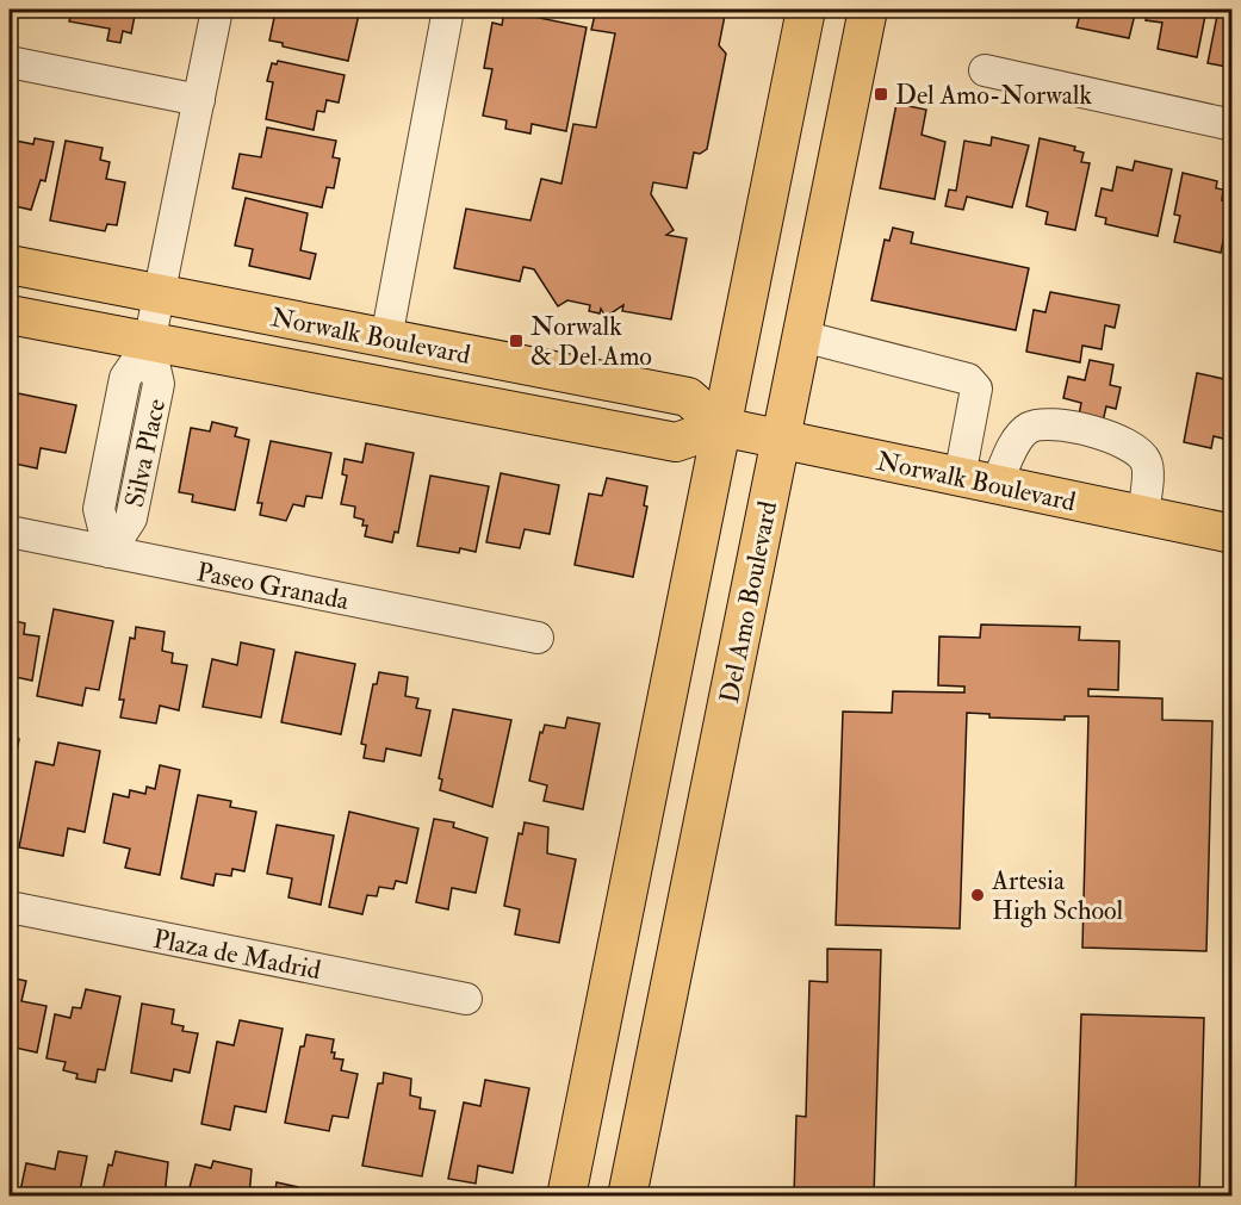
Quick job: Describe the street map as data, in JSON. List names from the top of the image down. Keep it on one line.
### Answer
{"streets":{"main road":["Norwalk Boulevard","Del Amo Boulevard"],"street":["Silva Place","Paseo Granada","Plaza de Madrid"]},"crossings":[["Norwalk Boulevard","Silva Place"],["Norwalk Boulevard","Del Amo Boulevard"],["Silva Place","Paseo Granada"]],"places":{"transit":["Del Amo-Norwalk","Norwalk & Del Amo"],"other":["Artesia High School"]}}
